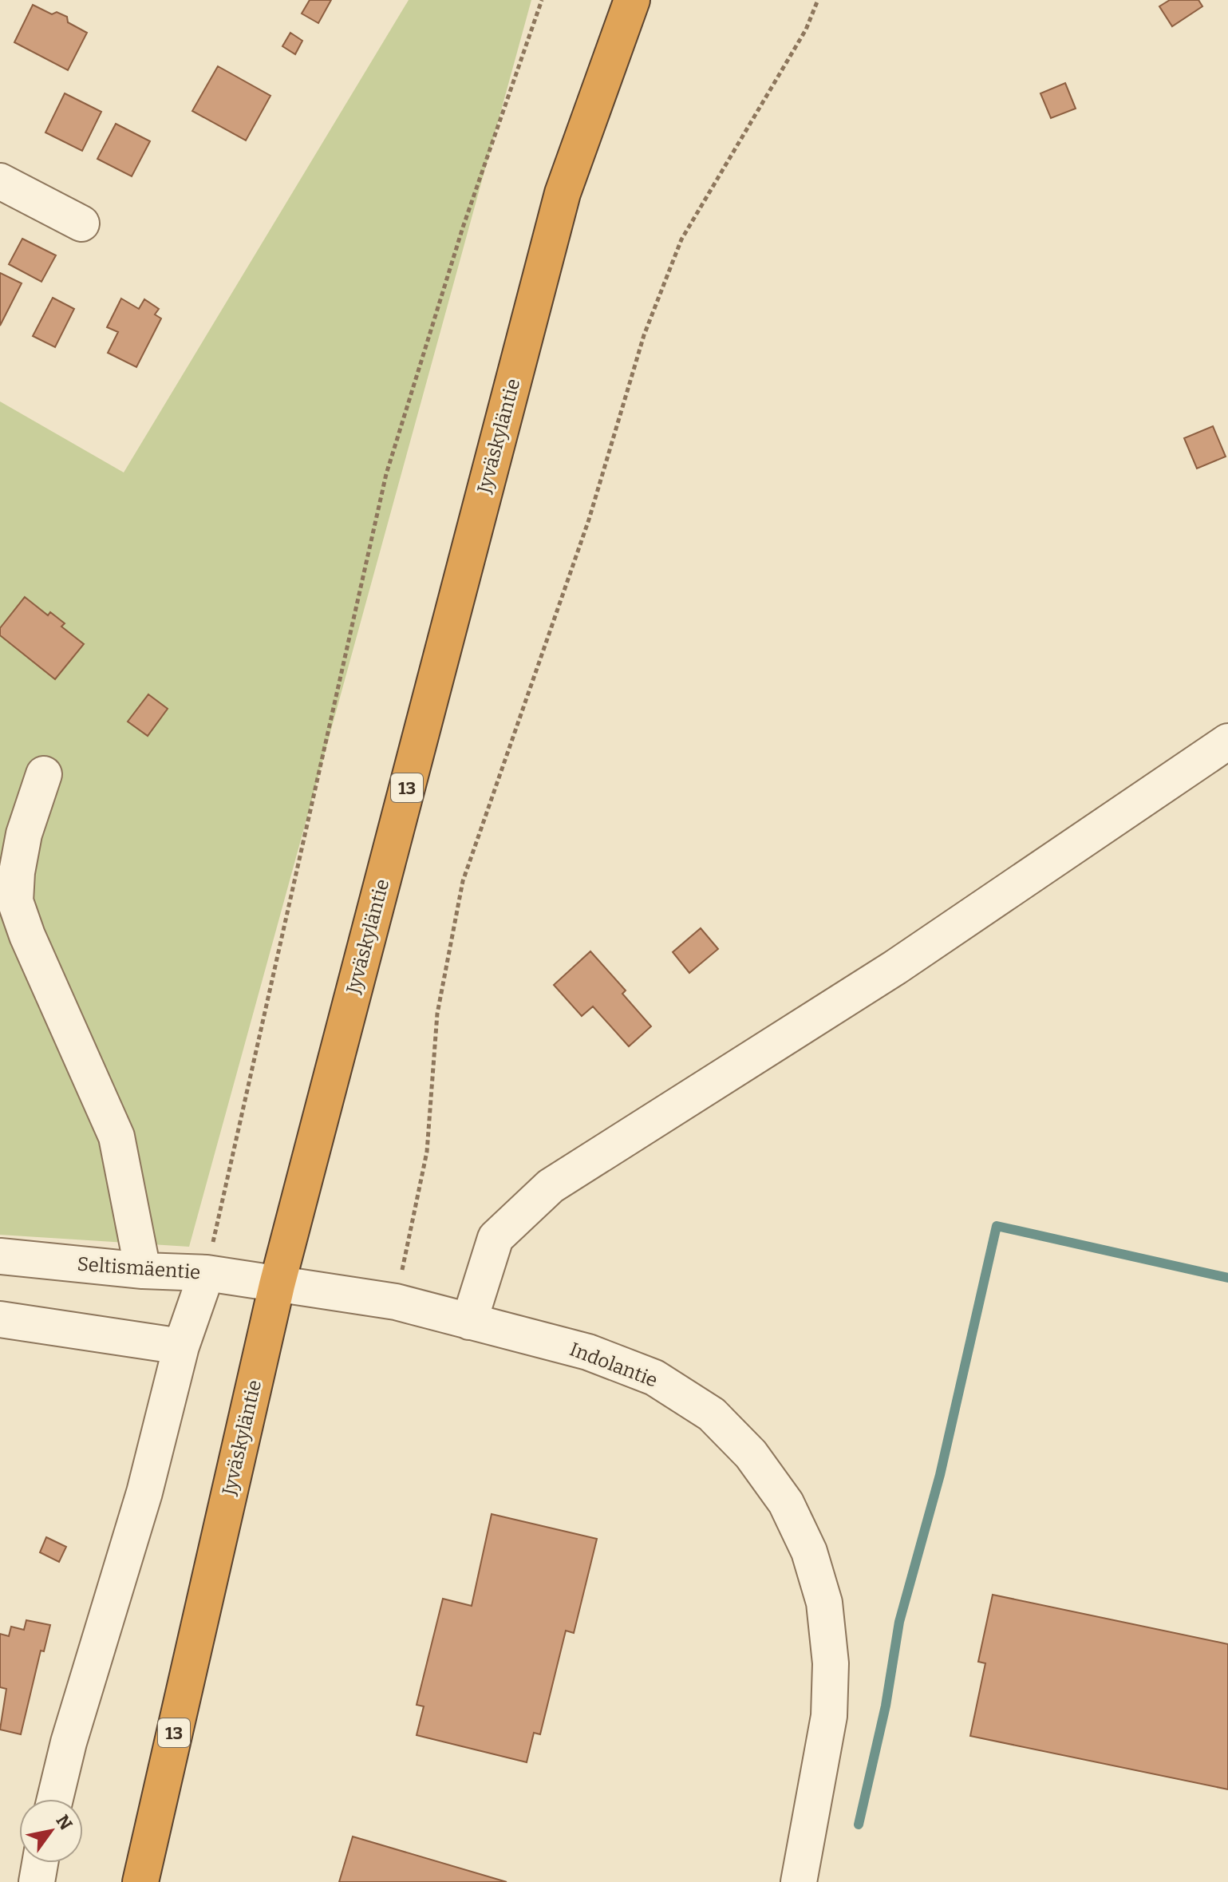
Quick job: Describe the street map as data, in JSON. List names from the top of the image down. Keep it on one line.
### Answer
{"streets":{"highway":["Jyväskyläntie","13"],"street":["Seltismäentie","Indolantie"]},"crossings":[["Jyväskyläntie","Seltismäentie"],["Jyväskyläntie","Indolantie"],["Seltismäentie","Indolantie"]],"north":"top right"}
